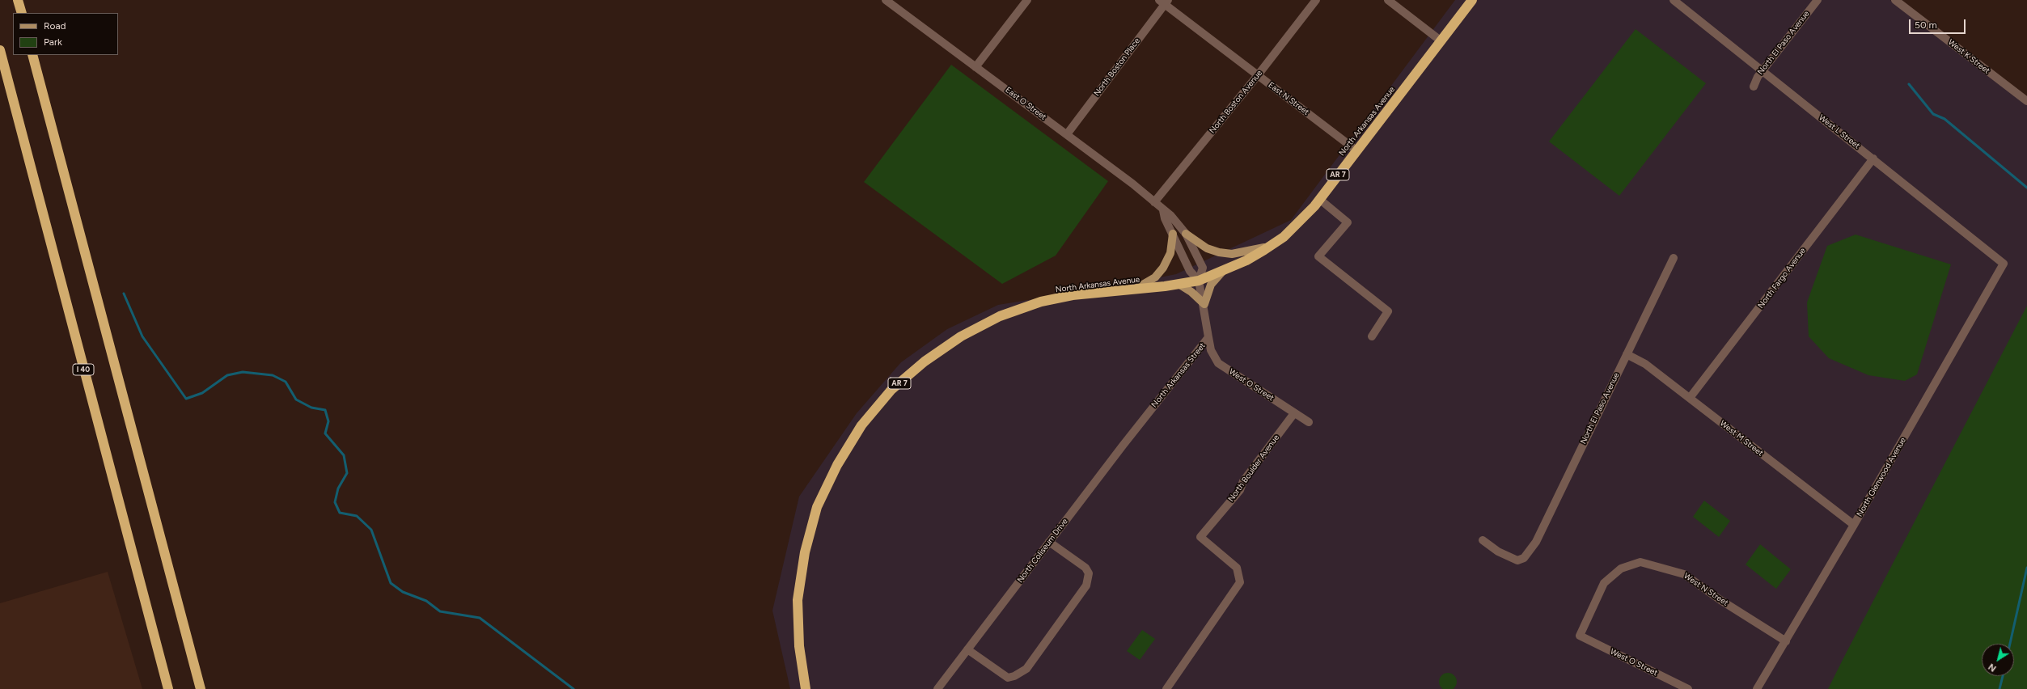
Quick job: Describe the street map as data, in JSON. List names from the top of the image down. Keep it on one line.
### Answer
{"streets":{"highway":["North Arkansas Avenue","AR 7","I 40"],"street":["North El Paso Avenue","West K Street","North Boston Place","East N Street","North Boston Avenue","East O Street","West L Street","North Fargo Avenue","North Arkansas Street","West O Street","West M Street","North Boulder Avenue","North Glenwood Avenue","North Coliseum Drive","West N Street"]},"crossings":[["North El Paso Avenue","West L Street"],["North El Paso Avenue","West M Street"],["North Boston Place","East N Street"],["North Boston Place","East O Street"],["East N Street","North Boston Avenue"],["East N Street","North Arkansas Avenue"],["North Boston Avenue","East O Street"],["East O Street","North Arkansas Avenue"],["East O Street","North Arkansas Street"],["North Arkansas Avenue","North Arkansas Street"],["West L Street","North Fargo Avenue"],["West L Street","North Glenwood Avenue"],["North Fargo Avenue","West M Street"],["North Arkansas Street","West O Street"],["North Arkansas Street","North Coliseum Drive"],["West O Street","North Boulder Avenue"],["West O Street","West N Street"],["West M Street","North Glenwood Avenue"],["North Glenwood Avenue","West N Street"]],"legend":["Road","Park"],"scale_bar":"50 m","north":"bottom left"}
